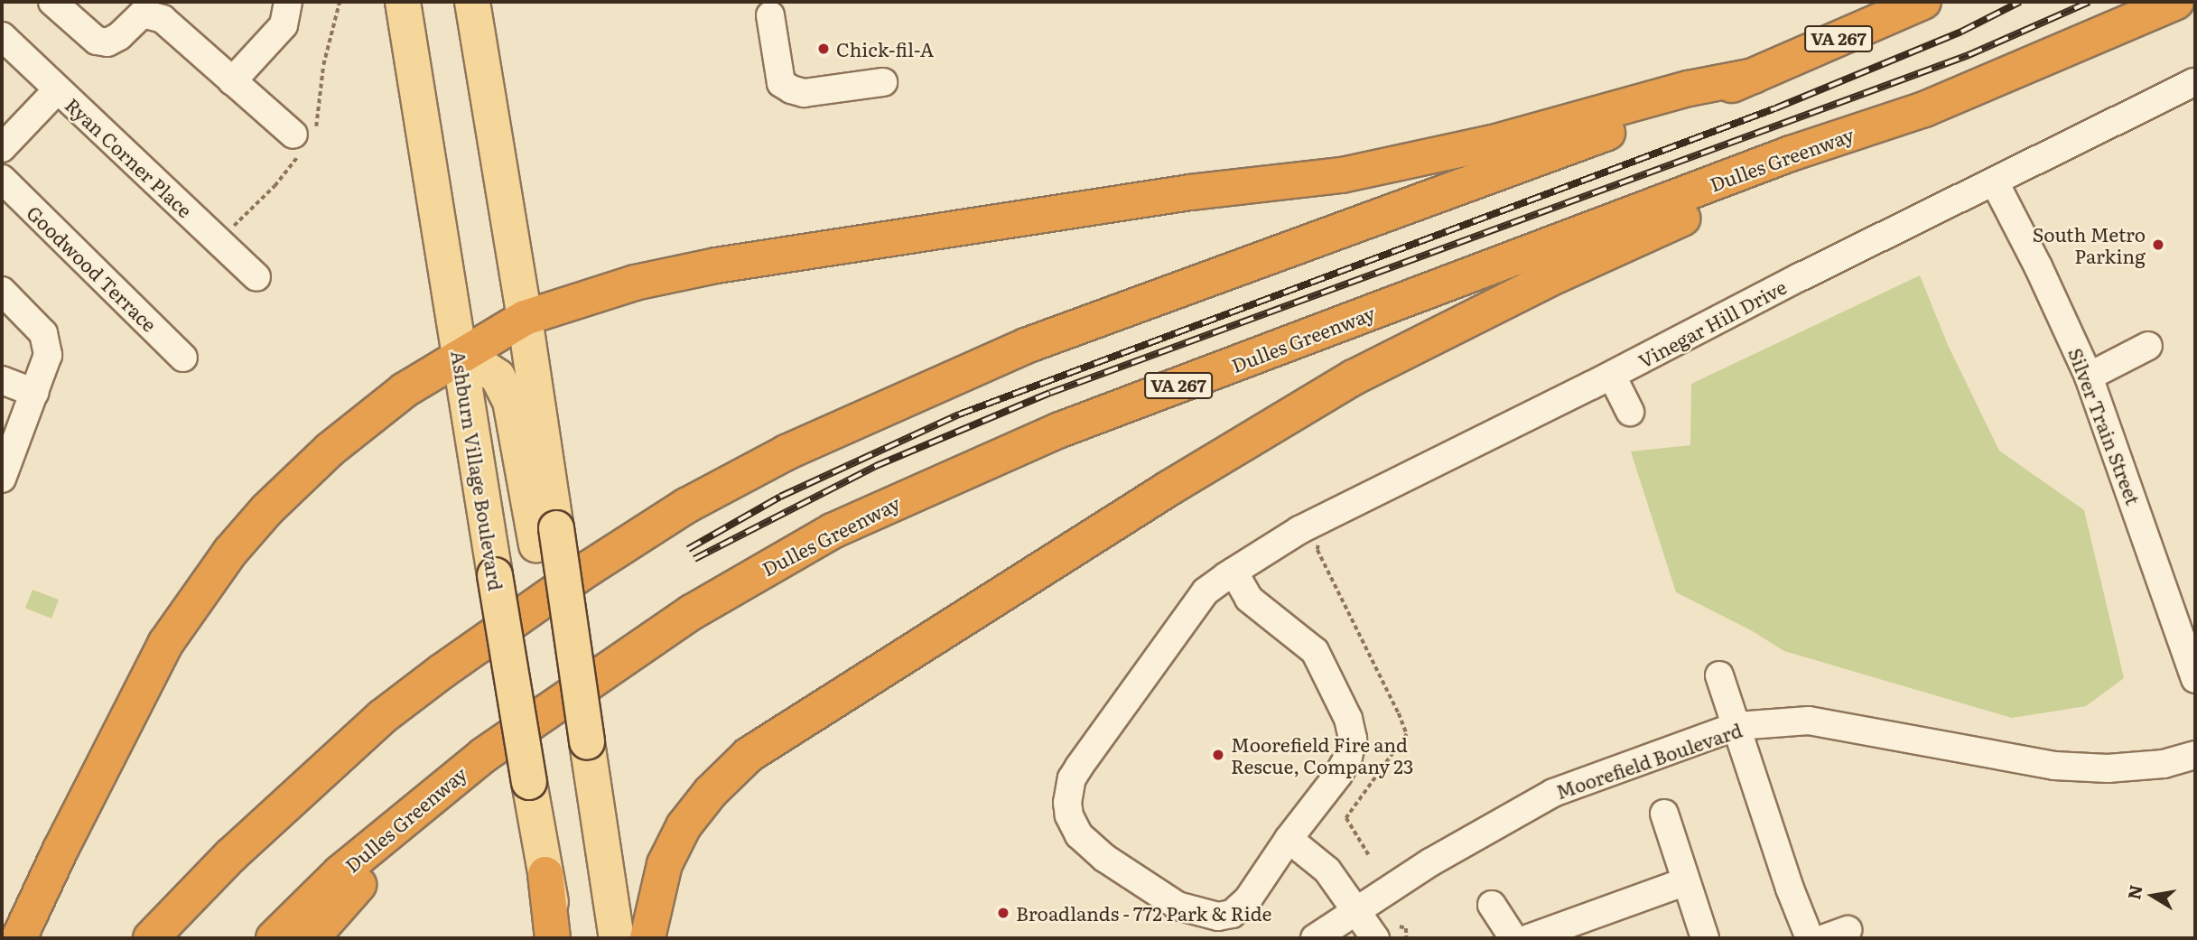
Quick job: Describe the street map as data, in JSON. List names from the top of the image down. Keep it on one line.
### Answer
{"streets":{"highway":["VA 267","Dulles Greenway"],"main road":["Ashburn Village Boulevard"],"street":["Ryan Corner Place","Goodwood Terrace","Vinegar Hill Drive","Silver Train Street","Moorefield Boulevard"]},"crossings":[["Vinegar Hill Drive","Silver Train Street"]],"places":["Chick-fil-A","South Metro Parking","Moorefield Fire and Rescue, Company 23","Broadlands - 772 Park & Ride"],"north":"left"}
